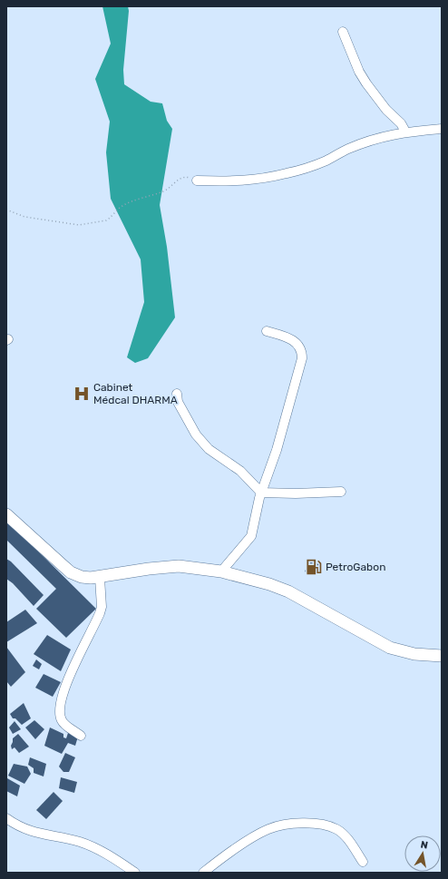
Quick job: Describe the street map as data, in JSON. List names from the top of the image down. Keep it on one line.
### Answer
{"places":{"hospital":["Cabinet Médcal DHARMA"],"fuel station":["PetroGabon"]},"north":"top"}
